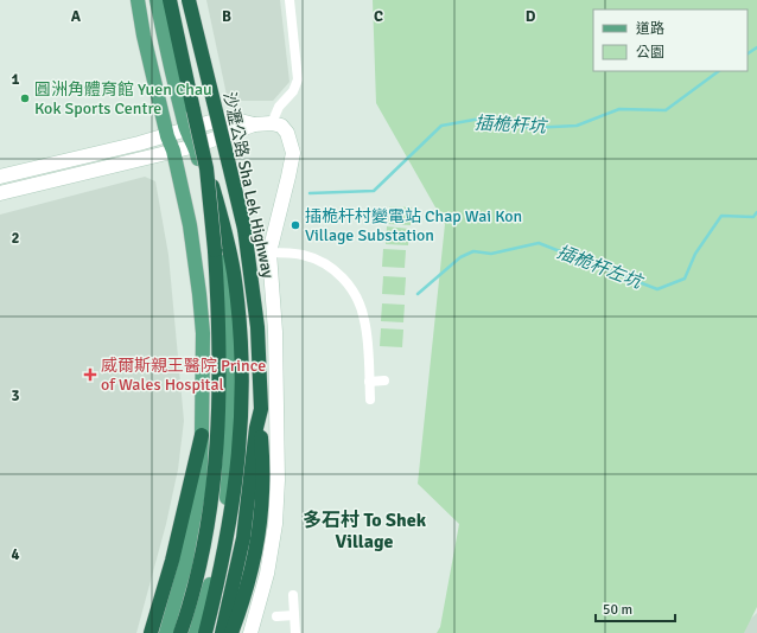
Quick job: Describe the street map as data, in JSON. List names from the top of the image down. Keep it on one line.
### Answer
{"streets":{"highway":["沙瀝公路 Sha Lek Highway"]},"districts":["多石村 To Shek Village"],"water":["插桅杆坑","插桅杆左坑"],"places":{"other":["圓洲角體育館 Yuen Chau Kok Sports Centre","插桅杆村變電站 Chap Wai Kon Village Substation"],"health":["威爾斯親王醫院 Prince of Wales Hospital"]},"legend":["道路","公園"],"scale_bar":"50 m","grid":{"columns":["A","B","C","D"],"rows":["1","2","3","4"]}}
